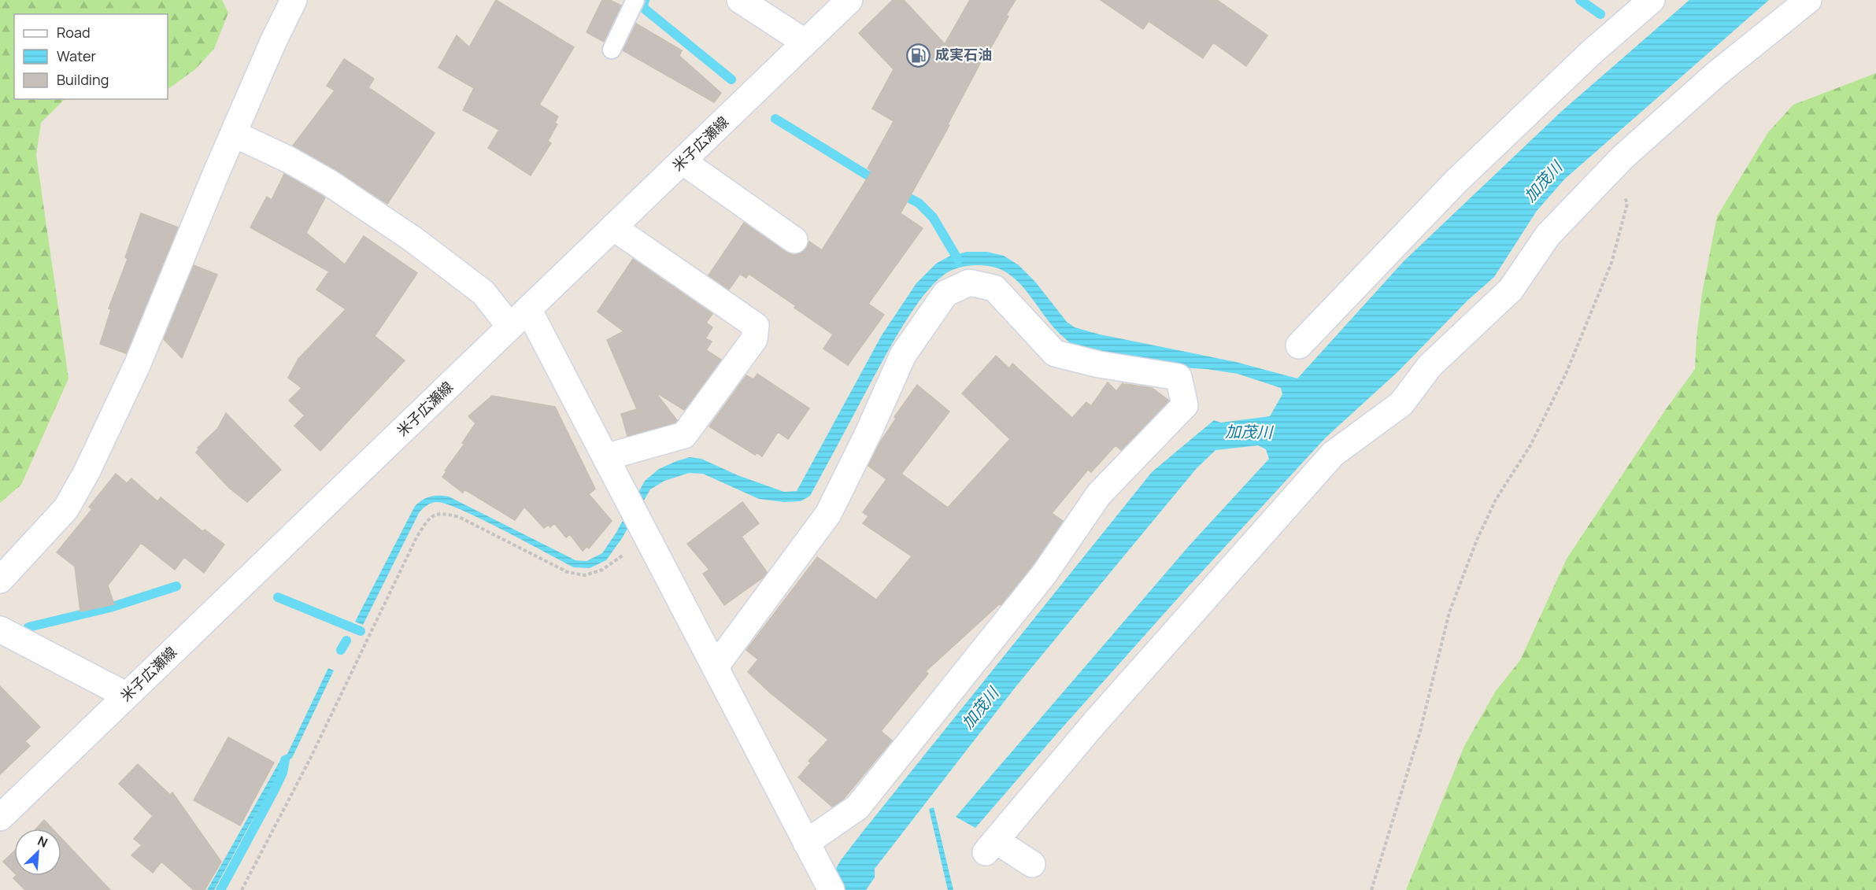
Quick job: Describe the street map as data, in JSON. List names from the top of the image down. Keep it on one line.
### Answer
{"streets":{"street":["米子広瀬線"]},"water":["加茂川"],"places":{"fuel station":["成実石油"]},"legend":["Road","Water","Building"],"north":"top right"}
